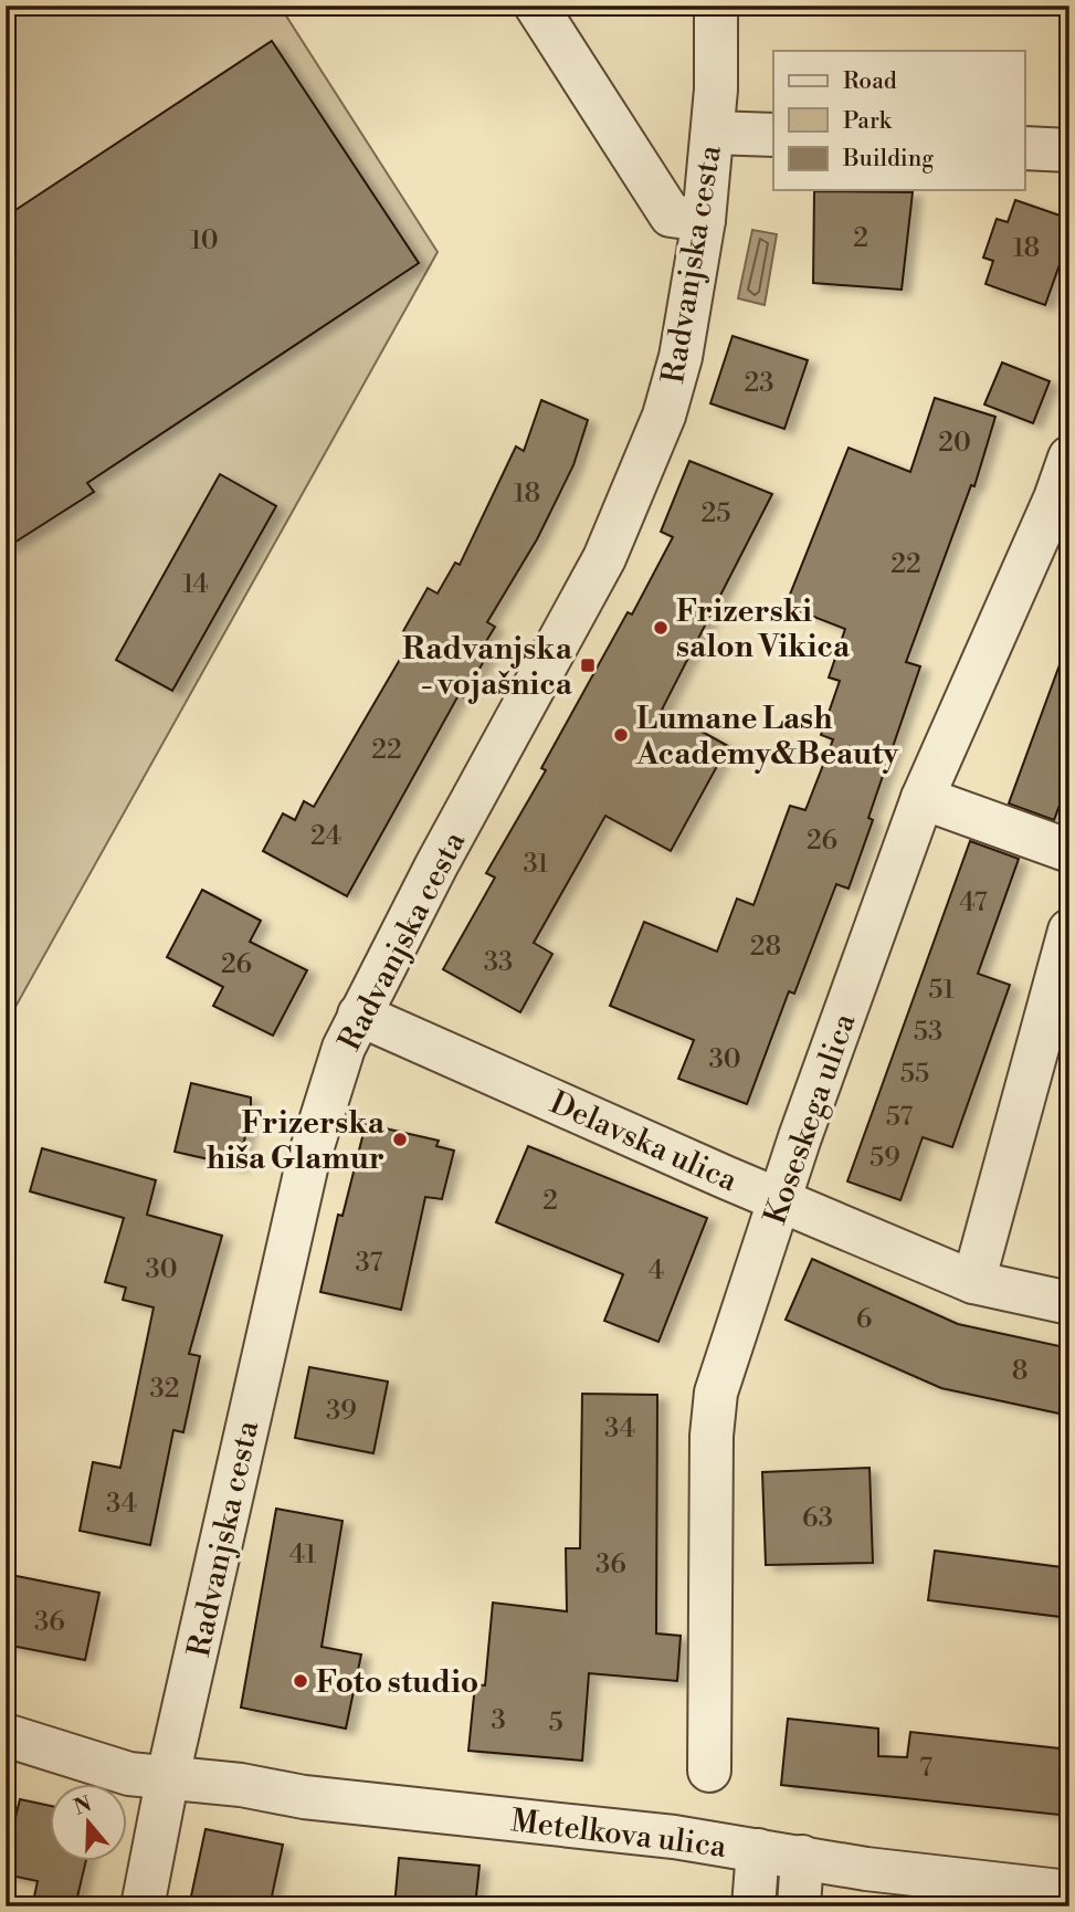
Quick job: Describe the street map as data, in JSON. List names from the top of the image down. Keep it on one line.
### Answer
{"streets":{"street":["Radvanjska cesta","Koseskega ulica","Delavska ulica","Metelkova ulica"]},"crossings":[["Radvanjska cesta","Delavska ulica"],["Radvanjska cesta","Metelkova ulica"],["Koseskega ulica","Delavska ulica"]],"places":{"other":["Frizerski salon Vikica","Lumane Lash Academy&Beauty","Frizerska hiša Glamur","Foto studio"],"transit":["Radvanjska - vojašnica"]},"house_numbers":["2","10","18","23","20","18","25","22","14","22","24","26","31","47","28","33","26","51","53","30","55","57","59","2","37","30","4","6","8","32","39","34","34","63","41","36","36","3","5","7"],"legend":["Road","Park","Building"],"north":"top"}
